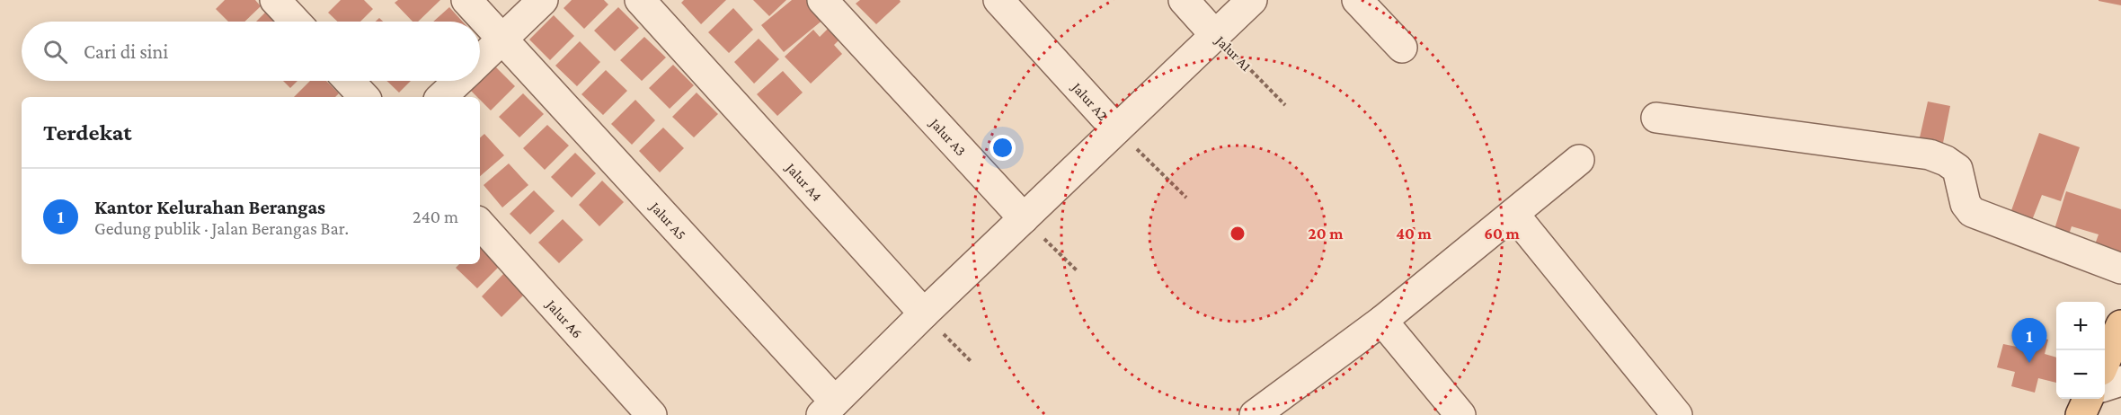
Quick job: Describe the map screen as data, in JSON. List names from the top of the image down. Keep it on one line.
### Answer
{"streets":{"street":["Jalur A1","Jalur A2","Jalur A3","Jalur A4","Jalur A5","Jalur A6"]},"page":{"search":"Cari di sini","heading":"Terdekat","list":[{"mark":"1","name":"Kantor Kelurahan Berangas","note":"Gedung publik · Jalan Berangas Bar.","value":"240 m"}],"map_buttons":["+","−"],"pins":"1"},"rings":["20 m","40 m","60 m"]}
